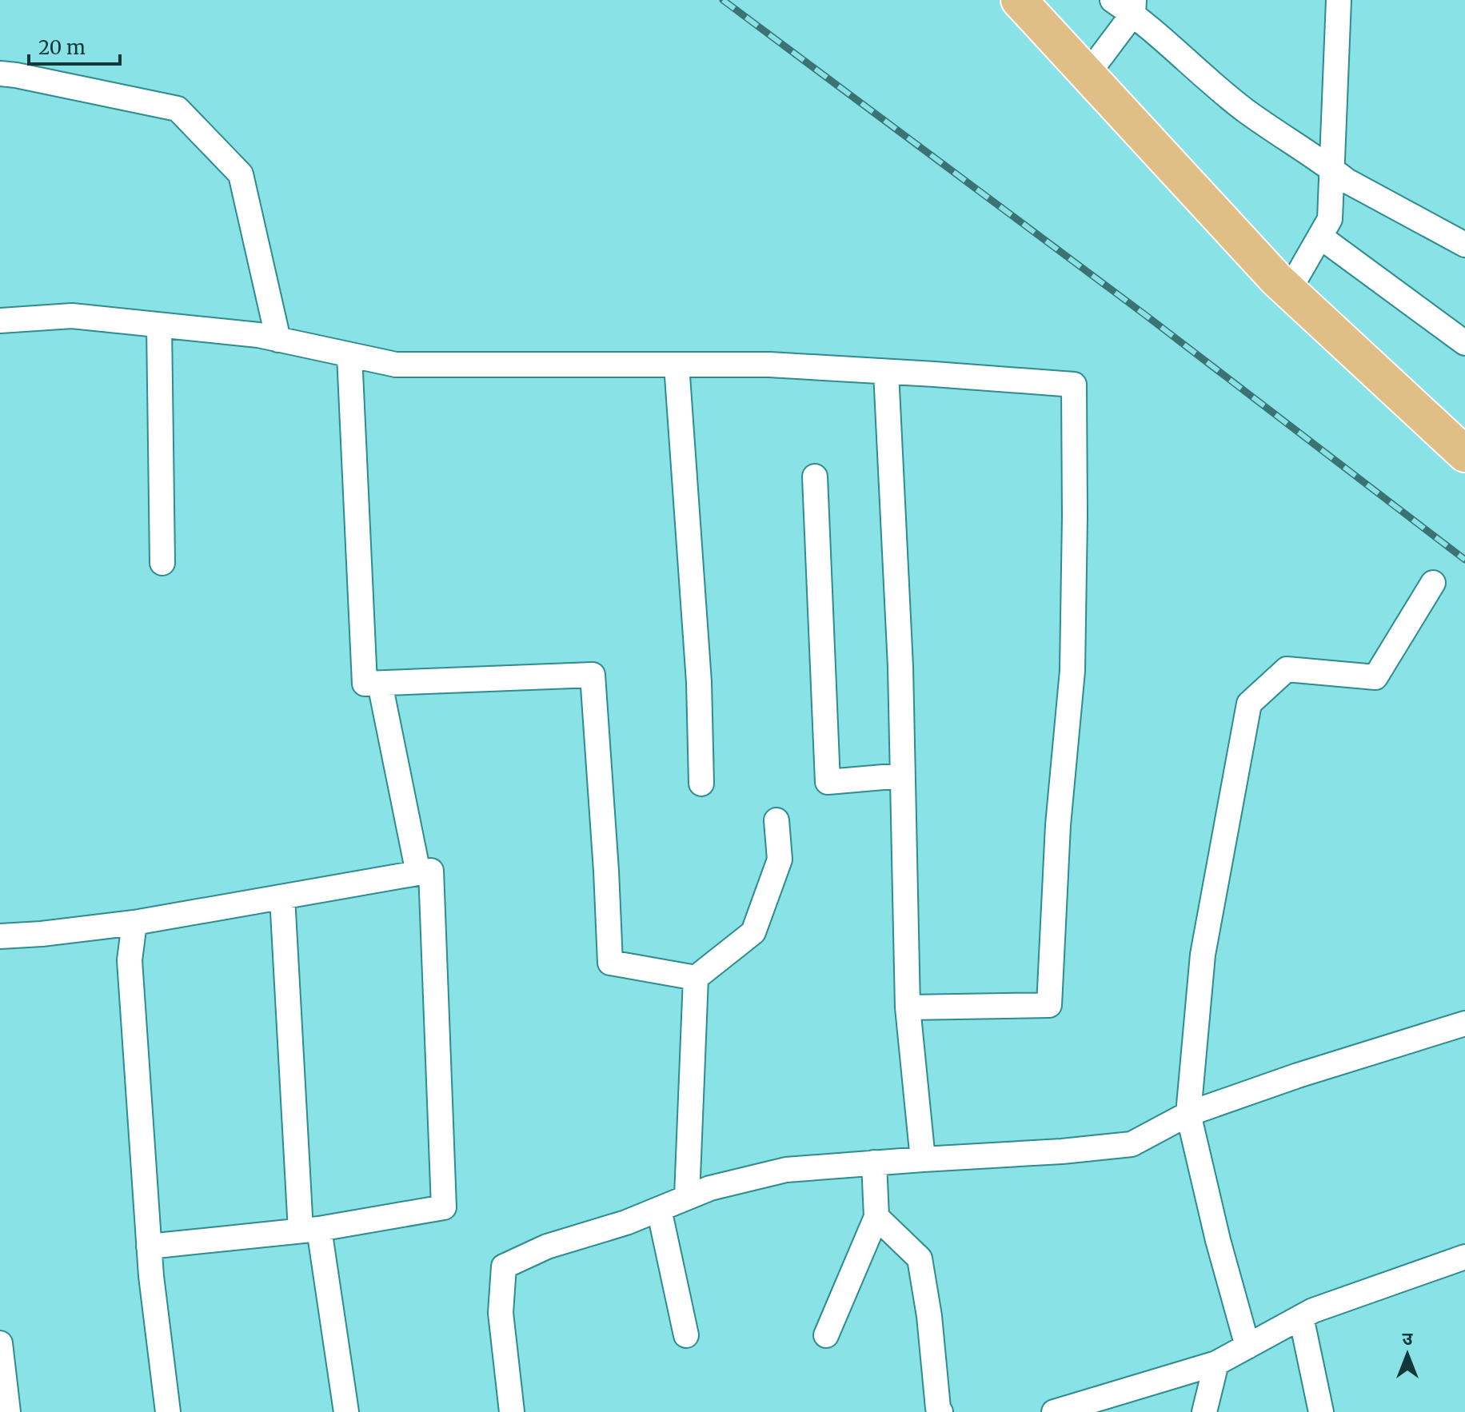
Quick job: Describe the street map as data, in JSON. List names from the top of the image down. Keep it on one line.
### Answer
{"scale_bar":"20 m","north":"top"}
